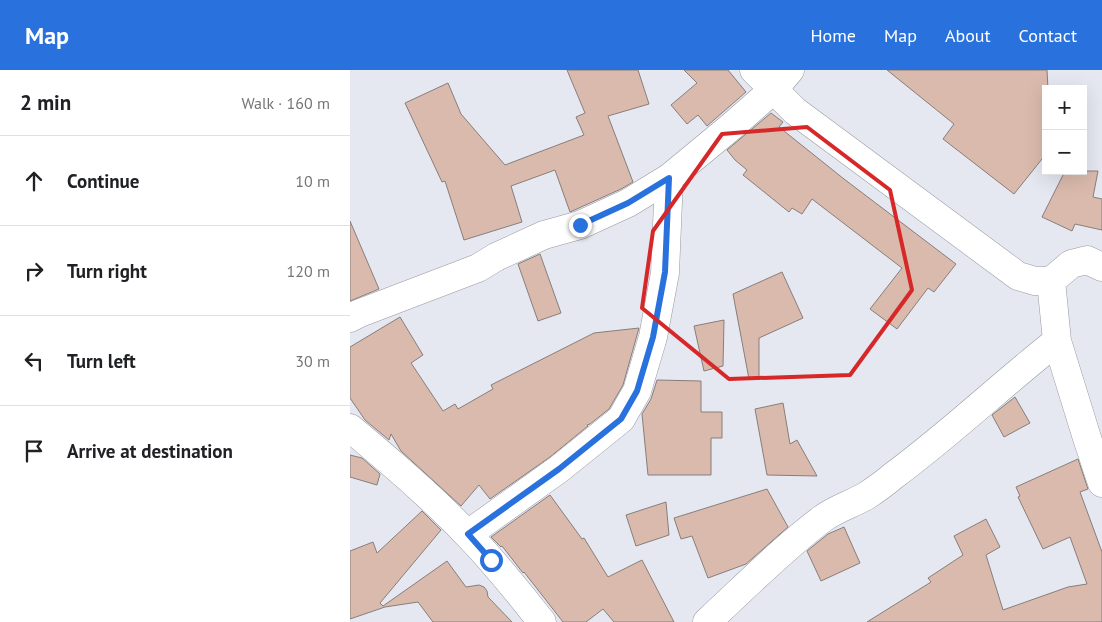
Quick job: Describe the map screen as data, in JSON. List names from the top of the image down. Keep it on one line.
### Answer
{"page":{"header":"Map","nav":["Home","Map","About","Contact"],"heading":["2 min","Walk · 160 m"],"map_buttons":["+","−"],"list":[["Continue","10 m"],["Turn right","120 m"],["Turn left","30 m"],"Arrive at destination"]}}
